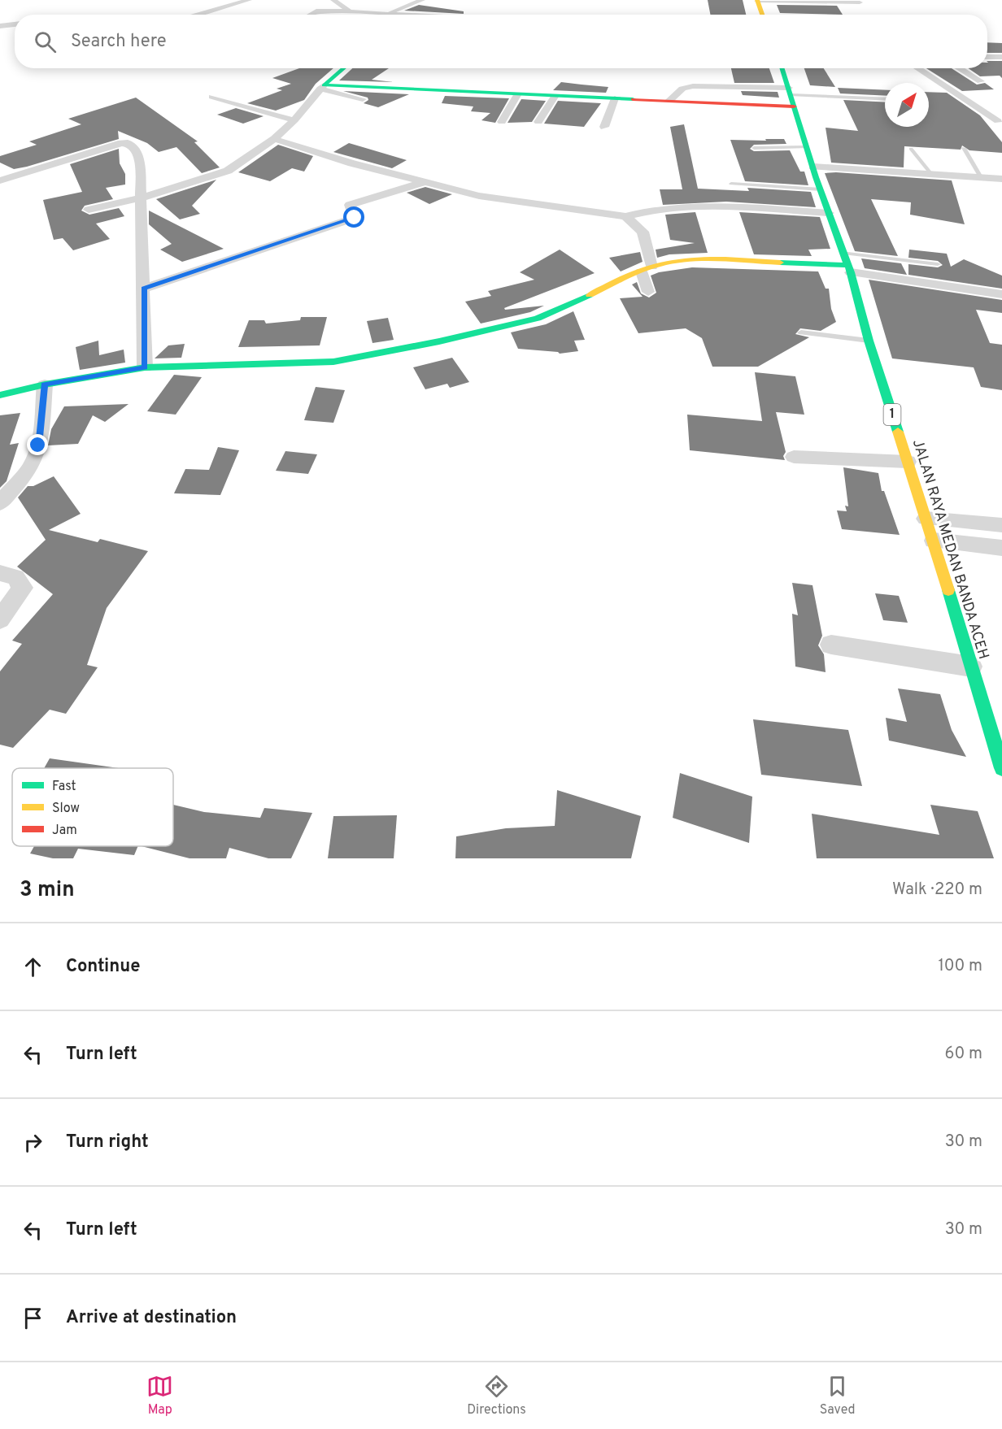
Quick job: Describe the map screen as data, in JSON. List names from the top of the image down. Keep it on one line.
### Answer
{"streets":{"main road":["1","JALAN RAYA MEDAN BANDA ACEH"]},"legend":["Fast","Slow","Jam"],"north":"top right","page":{"search":"Search here","heading":["3 min","Walk · 220 m"],"list":[["Continue","100 m"],["Turn left","60 m"],["Turn right","30 m"],["Turn left","30 m"],"Arrive at destination"],"nav":["Map","Directions","Saved"]}}
